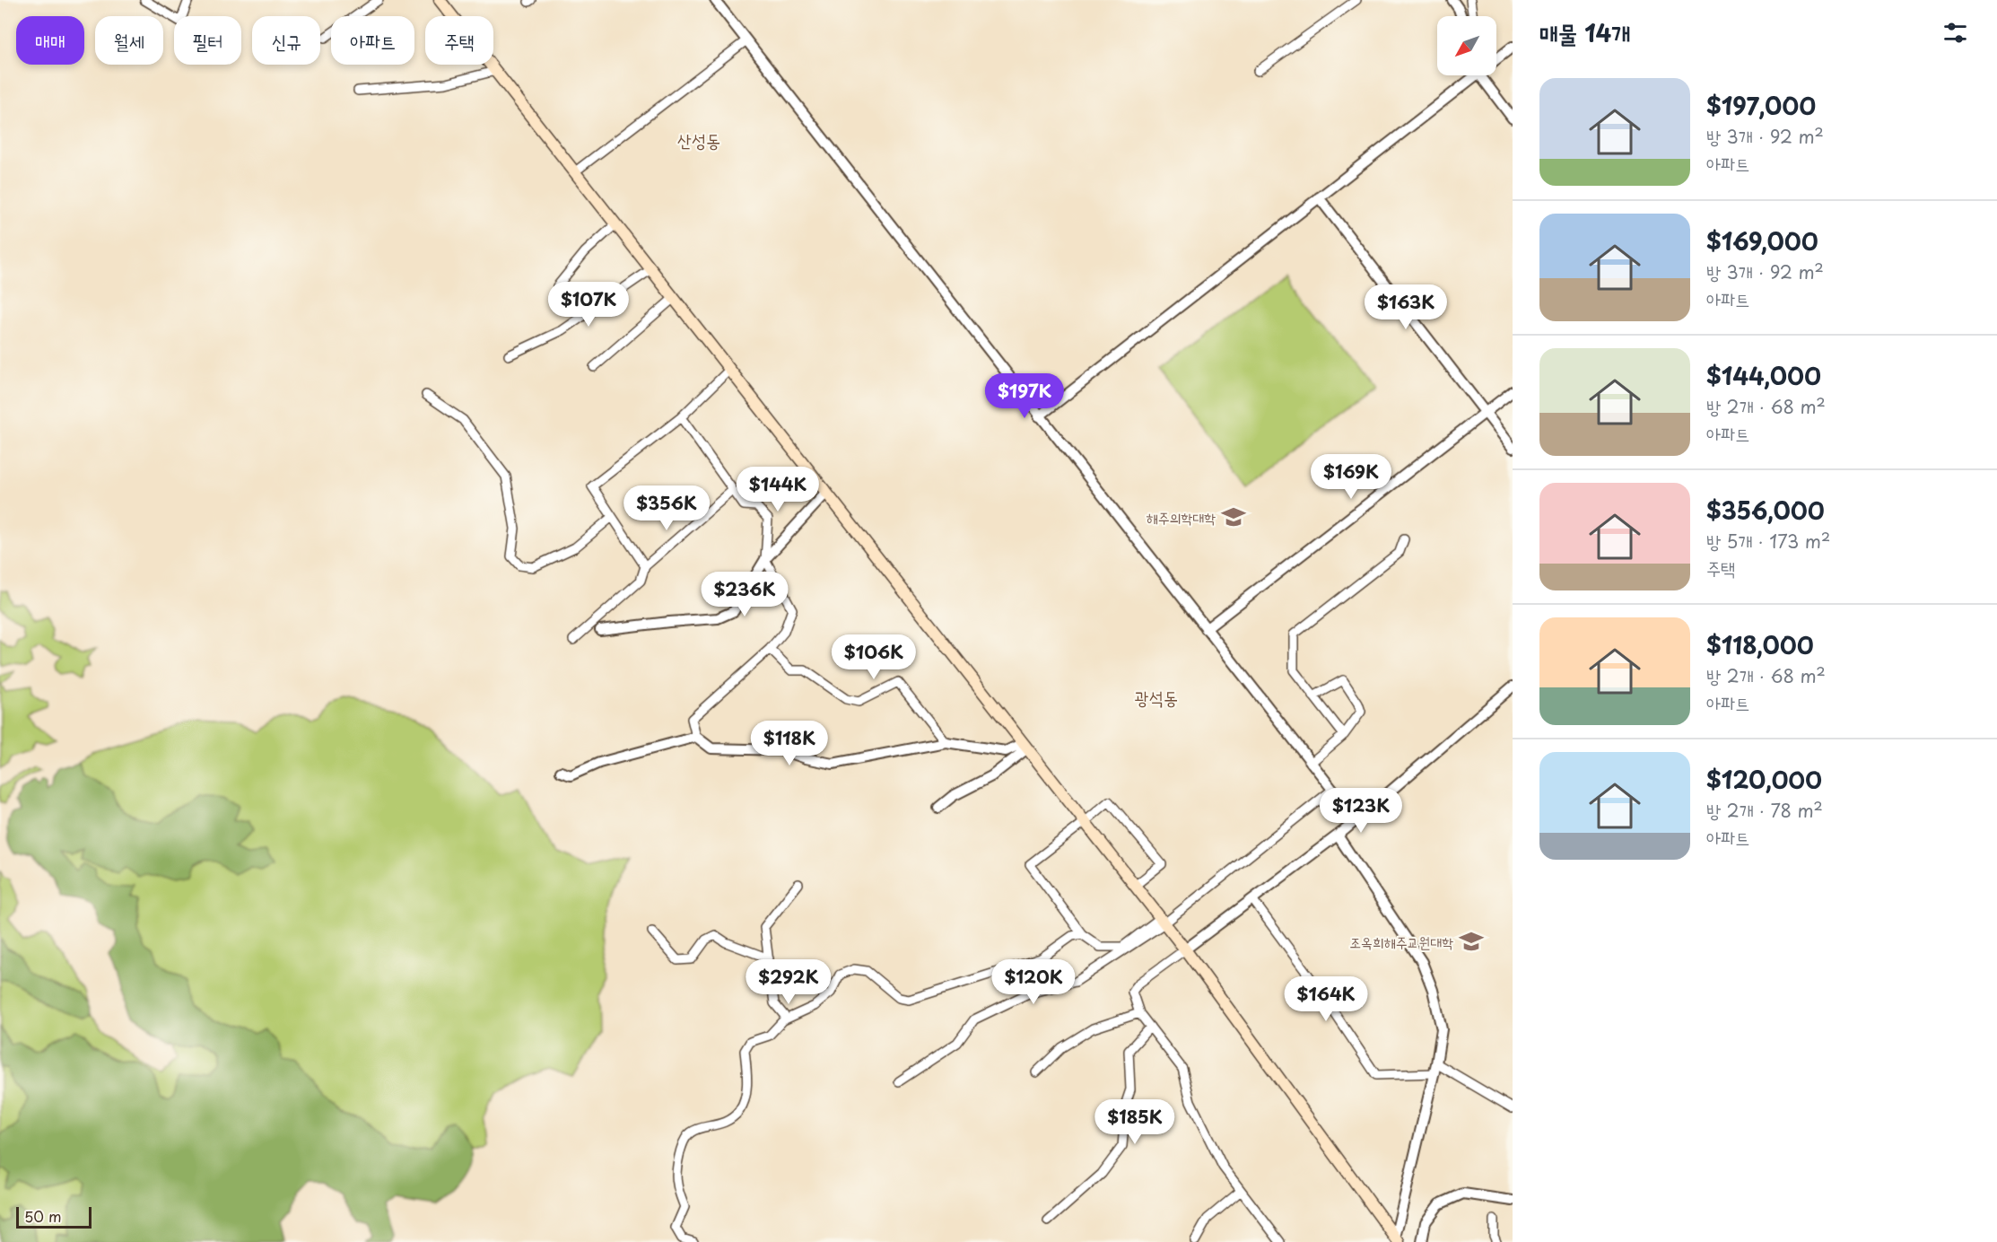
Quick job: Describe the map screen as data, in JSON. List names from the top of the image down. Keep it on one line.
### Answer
{"districts":["산성동","광석동"],"places":{"school or university":["해주의학대학","조옥희해주교원대학"]},"scale_bar":"50 m","north":"bottom left","page":{"heading":"매물 14개","chip":["매매","월세","필터","신규","아파트","주택"],"list":[{"name":"$197,000","note":"방 3개 · 92 m² · 아파트"},{"name":"$169,000","note":"방 3개 · 92 m² · 아파트"},{"name":"$144,000","note":"방 2개 · 68 m² · 아파트"},{"name":"$356,000","note":"방 5개 · 173 m² · 주택"},{"name":"$118,000","note":"방 2개 · 68 m² · 아파트"},{"name":"$120,000","note":"방 2개 · 78 m² · 아파트"}],"price":["$107K","$163K","$197K","$169K","$144K","$356K","$236K","$106K","$118K","$123K","$292K","$120K","$164K","$185K"],"scale":"50 m"}}
